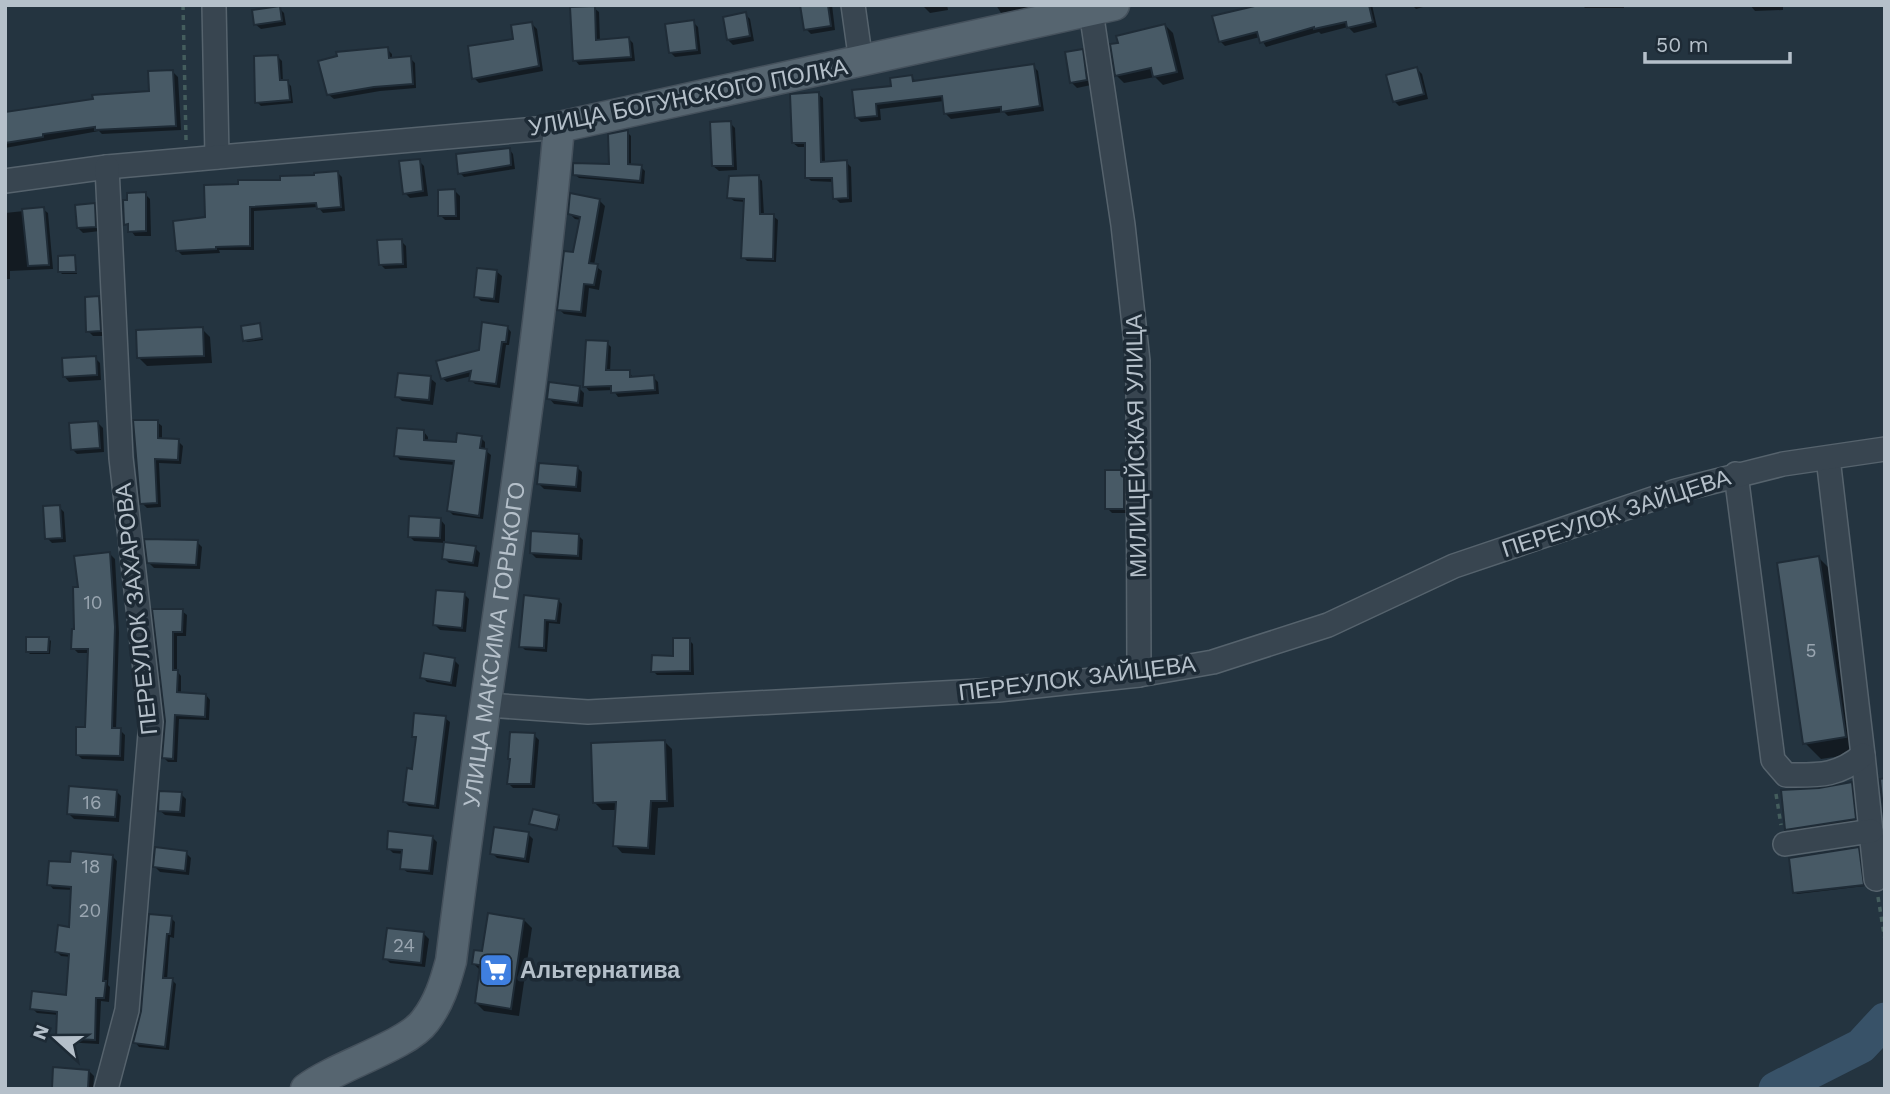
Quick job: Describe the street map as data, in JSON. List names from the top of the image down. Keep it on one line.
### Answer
{"streets":{"main road":["УЛИЦА БОГУНСКОГО ПОЛКА","УЛИЦА МАКСИМА ГОРЬКОГО"],"street":["МИЛИЦЕЙСКАЯ УЛИЦА","ПЕРЕУЛОК ЗАЙЦЕВА","ПЕРЕУЛОК ЗАХАРОВА"]},"crossings":[["УЛИЦА БОГУНСКОГО ПОЛКА","МИЛИЦЕЙСКАЯ УЛИЦА"],["УЛИЦА БОГУНСКОГО ПОЛКА","ПЕРЕУЛОК ЗАХАРОВА"],["УЛИЦА БОГУНСКОГО ПОЛКА","УЛИЦА МАКСИМА ГОРЬКОГО"],["МИЛИЦЕЙСКАЯ УЛИЦА","ПЕРЕУЛОК ЗАЙЦЕВА"],["ПЕРЕУЛОК ЗАЙЦЕВА","УЛИЦА МАКСИМА ГОРЬКОГО"]],"places":{"supermarket":["Альтернатива"]},"house_numbers":["10","5","16","18","20","24"],"scale_bar":"50 m","north":"left"}
